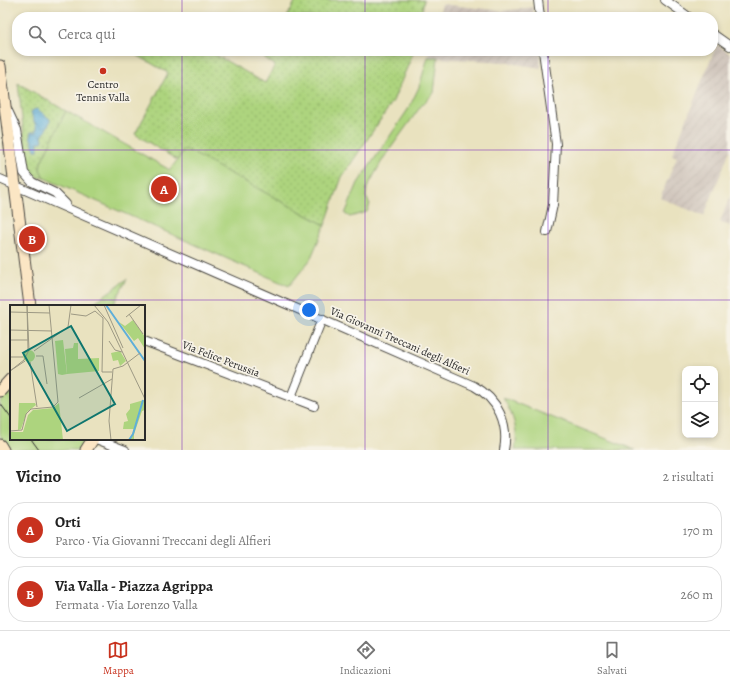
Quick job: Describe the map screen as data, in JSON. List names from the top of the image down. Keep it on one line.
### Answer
{"streets":{"street":["Via Giovanni Treccani degli Alfieri","Via Felice Perussia"]},"places":["Centro Tennis Valla"],"page":{"search":"Cerca qui","pins":["A","B"],"heading":["Vicino","2 risultati"],"list":[{"mark":"A","name":"Orti","note":"Parco · Via Giovanni Treccani degli Alfieri","value":"170 m"},{"mark":"B","name":"Via Valla - Piazza Agrippa","note":"Fermata · Via Lorenzo Valla","value":"260 m"}],"nav":["Mappa","Indicazioni","Salvati"]}}
